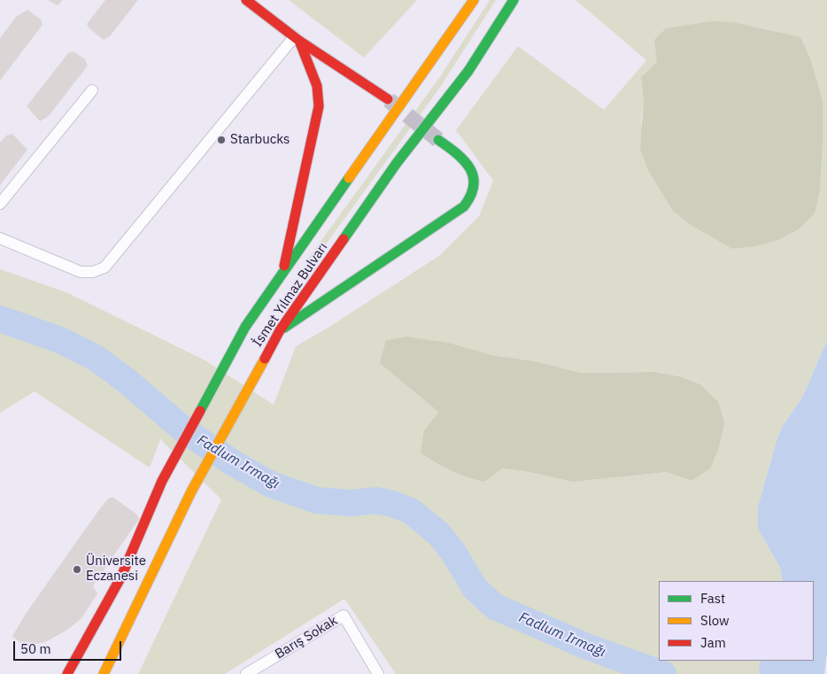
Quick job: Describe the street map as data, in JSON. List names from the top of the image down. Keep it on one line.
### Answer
{"streets":{"street":["İsmet Yılmaz Bulvarı","Barış Sokak"]},"water":["Fadlum Irmağı"],"places":["Starbucks","Üniversite Eczanesi"],"legend":["Fast","Slow","Jam"],"scale_bar":"50 m"}
